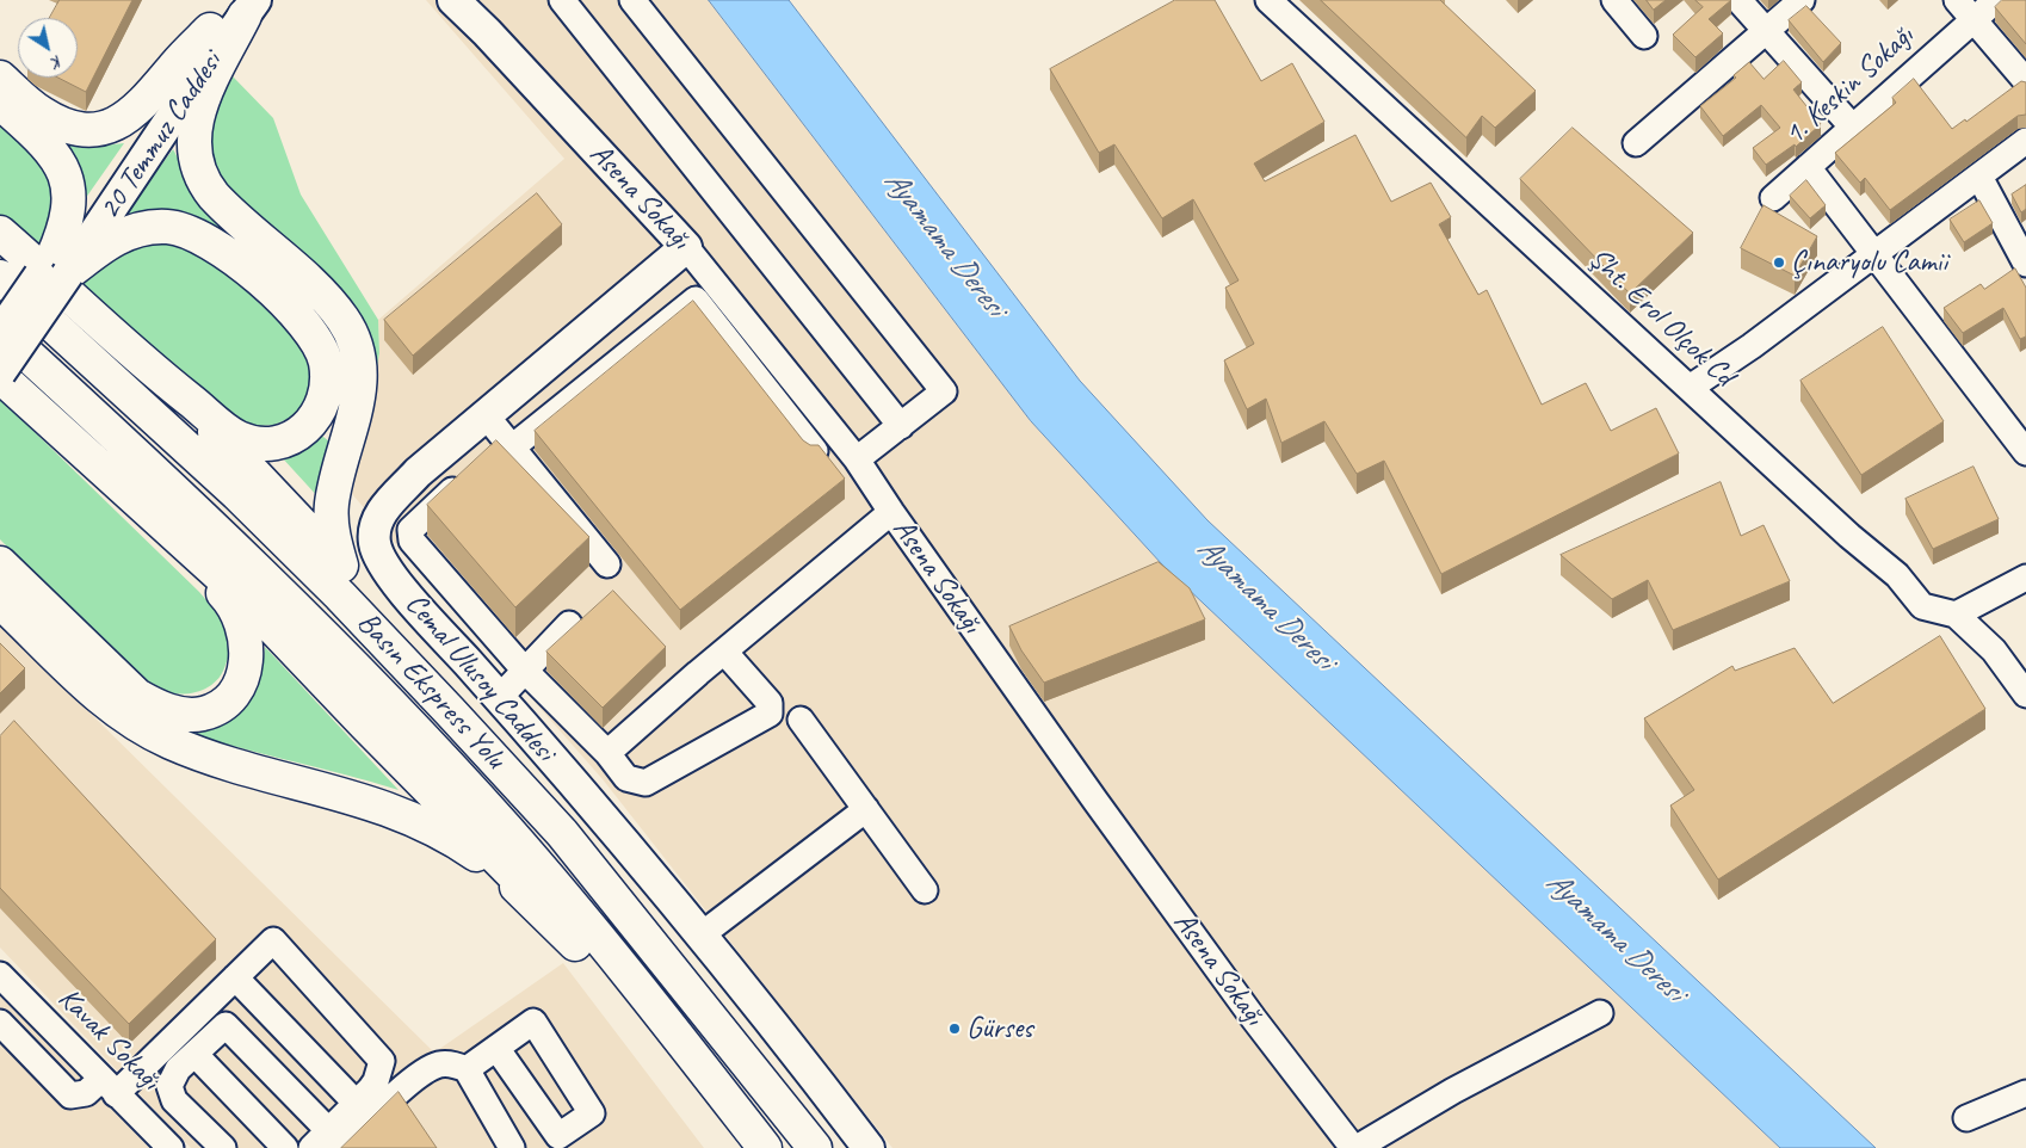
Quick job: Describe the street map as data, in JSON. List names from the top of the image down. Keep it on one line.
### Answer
{"streets":{"highway":["Basın Ekspress Yolu"],"main road":["20 Temmuz Caddesi","Asena Sokağı","Cemal Ulusoy Caddesi"],"street":["1. Keskin Sokağı","Şht. Erol Olçok Cd","Kavak Sokağı"]},"crossings":[["Asena Sokağı","Cemal Ulusoy Caddesi"]],"water":["Ayamama Deresi"],"places":["Çınaryolu Camii","Gürses"],"north":"bottom right"}
